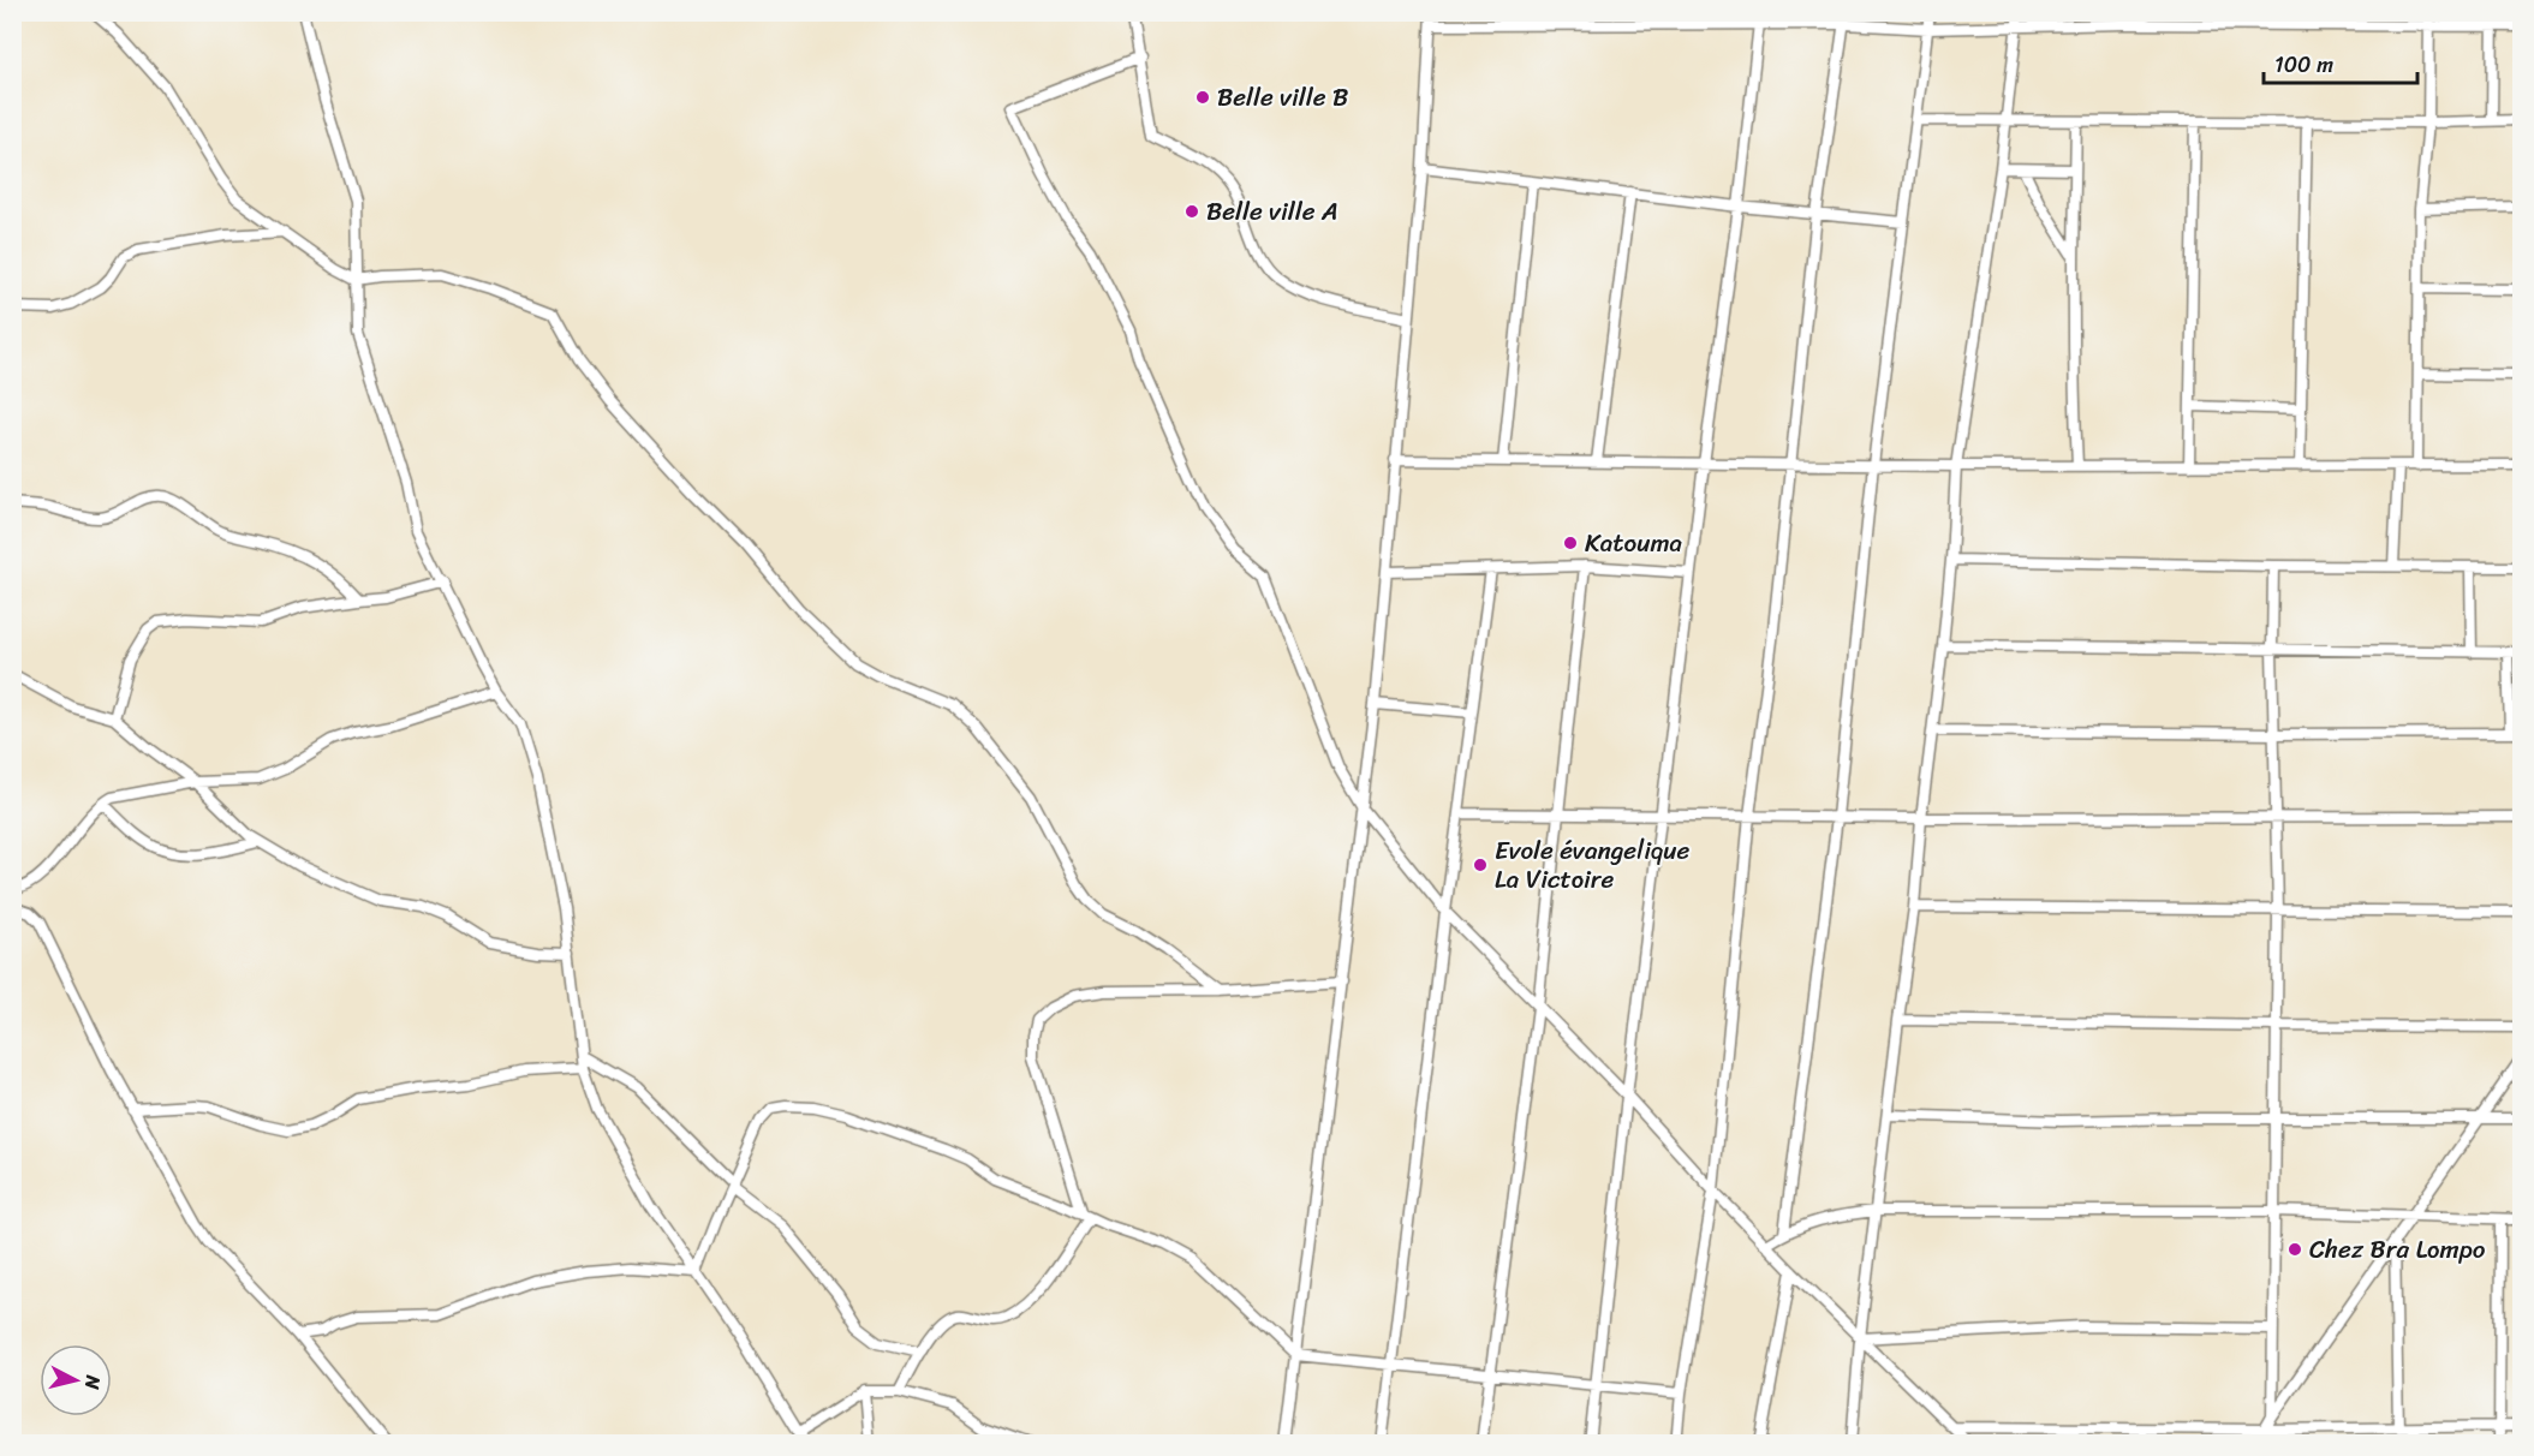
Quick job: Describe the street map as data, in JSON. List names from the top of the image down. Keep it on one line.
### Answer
{"places":["Belle ville B","Belle ville A","Katouma","Evole évangelique La Victoire","Chez Bra Lompo"],"scale_bar":"100 m","north":"right"}
